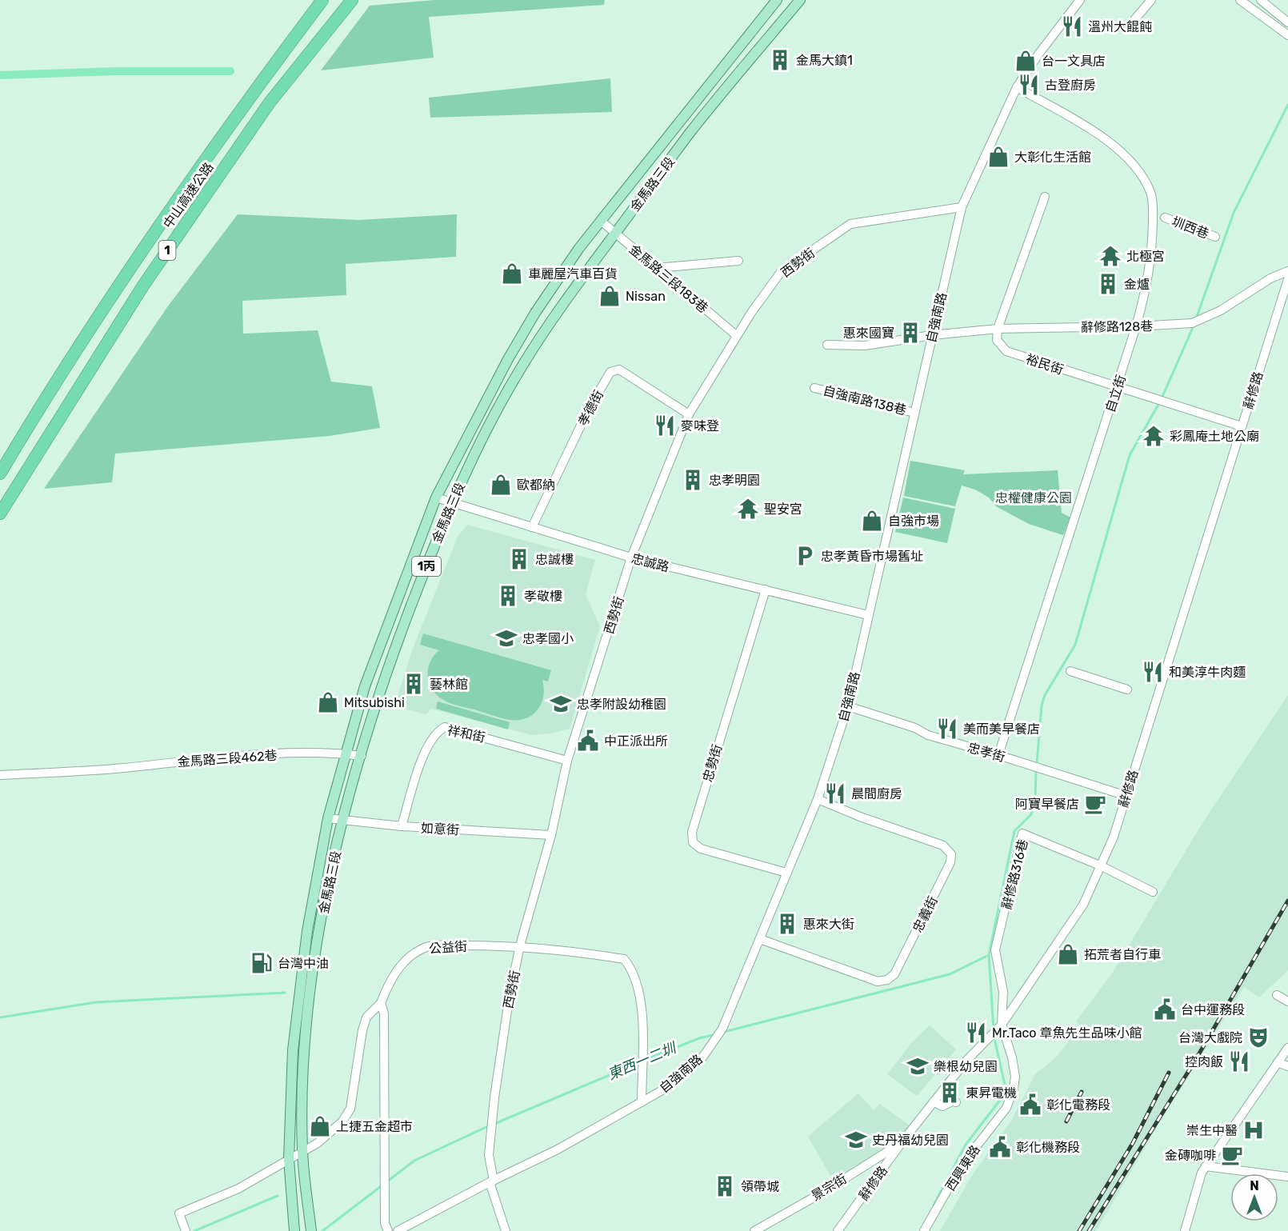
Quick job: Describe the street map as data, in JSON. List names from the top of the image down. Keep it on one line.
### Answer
{"streets":{"highway":["中山高速公路","1"],"main road":["金馬路三段","1丙"],"street":["圳西巷","西勢街","金馬路三段183巷","自強南路","辭修路128巷","裕民街","辭修路","自立街","自強南路138巷","孝德街","忠誠路","祥和街","忠孝街","金馬路三段462巷","忠勢街","如意街","辭修路316巷","忠義街","公益街","西興東路","景宗街"]},"crossings":[["金馬路三段","金馬路三段183巷"],["金馬路三段","忠誠路"],["金馬路三段","金馬路三段462巷"],["金馬路三段","如意街"],["金馬路三段","公益街"],["西勢街","金馬路三段183巷"],["西勢街","自強南路"],["西勢街","孝德街"],["西勢街","忠誠路"],["西勢街","祥和街"],["西勢街","如意街"],["西勢街","公益街"],["自強南路","辭修路128巷"],["自強南路","自立街"],["自強南路","自強南路138巷"],["自強南路","忠誠路"],["自強南路","忠孝街"],["自強南路","忠勢街"],["自強南路","忠義街"],["自強南路","公益街"],["辭修路128巷","裕民街"],["辭修路128巷","自立街"],["裕民街","辭修路"],["裕民街","自立街"],["辭修路","忠孝街"],["辭修路","辭修路316巷"],["辭修路","西興東路"],["辭修路","景宗街"],["自立街","忠孝街"],["孝德街","忠誠路"],["忠誠路","忠勢街"],["祥和街","如意街"],["辭修路316巷","西興東路"]],"water":["東西一二圳"],"parks":["忠權健康公園"],"places":{"restaurant":["溫州大餛飩","古登廚房","麥味登","和美淳牛肉麵","美而美早餐店","晨間廚房","Mr.Taco 章魚先生品味小館","控肉飯"],"building":["金馬大鎮1","金爐","惠來國寶","忠孝明園","忠誠樓","孝敬樓","藝林館","惠來大街","東昇電機","領帶城"],"shop":["台一文具店","大彰化生活館","車麗屋汽車百貨","Nissan","歐都納","自強市場","Mitsubishi","拓荒者自行車","上捷五金超市"],"temple":["北極宮","彩鳳庵土地公廟","聖安宮"],"parking":["忠孝黃昏市場舊址"],"school or university":["忠孝國小","忠孝附設幼稚園","樂根幼兒園","史丹福幼兒園"],"public building":["中正派出所","台中運務段","彰化電務段","彰化機務段"],"cafe":["阿寶早餐店","金磚咖啡"],"fuel station":["台灣中油"],"theatre":["台灣大戲院"],"hospital":["崇生中醫"]},"north":"top"}
